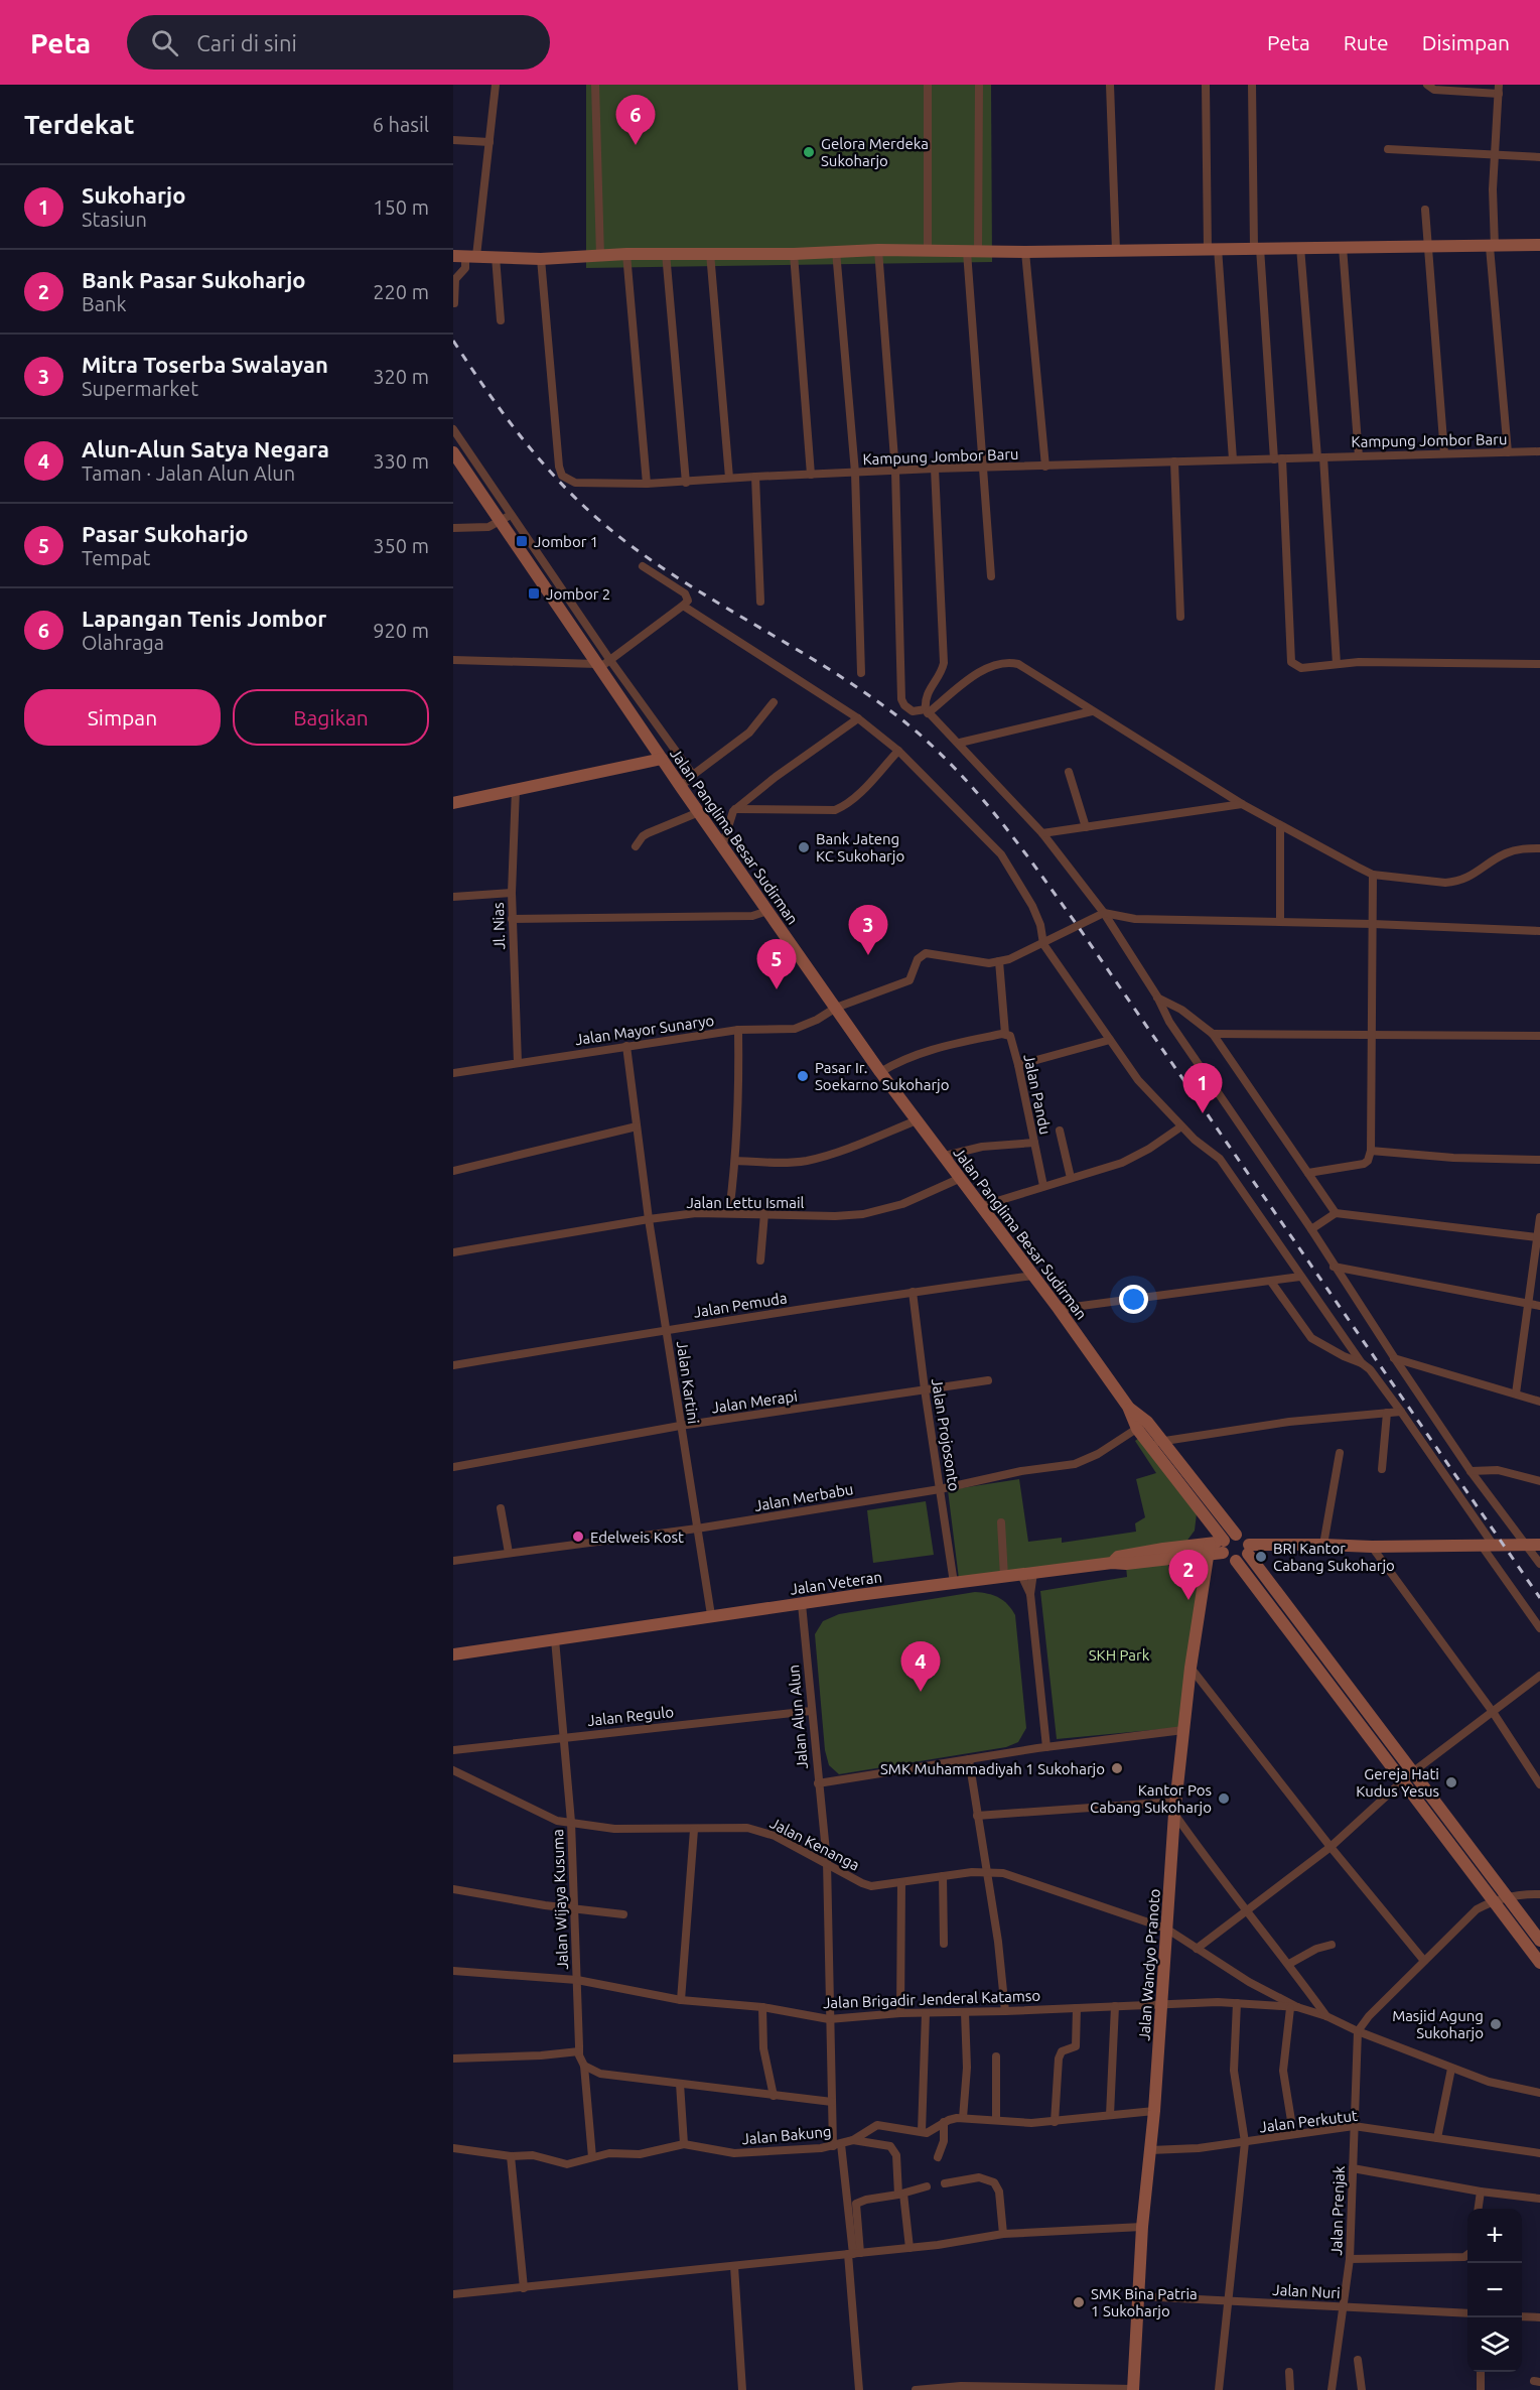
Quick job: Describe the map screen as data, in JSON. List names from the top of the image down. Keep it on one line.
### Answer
{"streets":{"main road":["Jalan Panglima Besar Sudirman","Jalan Veteran","Jalan Wandyo Pranoto"],"street":["Kampung Jombor Baru","Jl. Nias","Jalan Mayor Sunaryo","Jalan Pandu","Jalan Lettu Ismail","Jalan Pemuda","Jalan Kartini","Jalan Merapi","Jalan Projosonto","Jalan Merbabu","Jalan Regulo","Jalan Alun Alun","Jalan Kenanga","Jalan Wijaya Kusuma","Jalan Brigadir Jenderal Katamso","Jalan Perkutut","Jalan Bakung","Jalan Prenjak","Jalan Nuri"]},"crossings":[["Jalan Panglima Besar Sudirman","Jalan Mayor Sunaryo"],["Jalan Panglima Besar Sudirman","Jalan Lettu Ismail"],["Jalan Panglima Besar Sudirman","Jalan Pemuda"],["Jalan Panglima Besar Sudirman","Jalan Merbabu"],["Jalan Panglima Besar Sudirman","Jalan Veteran"],["Jl. Nias","Jalan Mayor Sunaryo"],["Jalan Mayor Sunaryo","Jalan Pandu"],["Jalan Mayor Sunaryo","Jalan Kartini"],["Jalan Lettu Ismail","Jalan Kartini"],["Jalan Pemuda","Jalan Kartini"],["Jalan Pemuda","Jalan Projosonto"],["Jalan Kartini","Jalan Merapi"],["Jalan Kartini","Jalan Merbabu"],["Jalan Kartini","Jalan Veteran"],["Jalan Merapi","Jalan Projosonto"],["Jalan Projosonto","Jalan Merbabu"],["Jalan Projosonto","Jalan Veteran"],["Jalan Veteran","Jalan Alun Alun"],["Jalan Veteran","Jalan Wijaya Kusuma"],["Jalan Veteran","Jalan Wandyo Pranoto"],["Jalan Regulo","Jalan Alun Alun"],["Jalan Regulo","Jalan Wijaya Kusuma"],["Jalan Alun Alun","Jalan Wandyo Pranoto"],["Jalan Kenanga","Jalan Wijaya Kusuma"],["Jalan Kenanga","Jalan Wandyo Pranoto"],["Jalan Kenanga","Jalan Brigadir Jenderal Katamso"],["Jalan Wijaya Kusuma","Jalan Brigadir Jenderal Katamso"],["Jalan Wijaya Kusuma","Jalan Bakung"],["Jalan Wandyo Pranoto","Jalan Brigadir Jenderal Katamso"],["Jalan Wandyo Pranoto","Jalan Perkutut"],["Jalan Wandyo Pranoto","Jalan Nuri"],["Jalan Perkutut","Jalan Prenjak"],["Jalan Prenjak","Jalan Nuri"]],"parks":["SKH Park"],"places":{"other":["Gelora Merdeka Sukoharjo","Bank Jateng KC Sukoharjo","Pasar Ir. Soekarno Sukoharjo","Edelweis Kost","BRI Kantor Cabang Sukoharjo","SMK Muhammadiyah 1 Sukoharjo","Gereja Hati Kudus Yesus","Kantor Pos Cabang Sukoharjo","Masjid Agung Sukoharjo","SMK Bina Patria 1 Sukoharjo"],"transit":["Jombor 1","Jombor 2"]},"page":{"header":"Peta","search":"Cari di sini","nav":["Peta","Rute","Disimpan"],"heading":["Terdekat","6 hasil"],"pins":["6","3","5","1","2","4"],"list":[{"mark":"1","name":"Sukoharjo","note":"Stasiun","value":"150 m"},{"mark":"2","name":"Bank Pasar Sukoharjo","note":"Bank","value":"220 m"},{"mark":"3","name":"Mitra Toserba Swalayan","note":"Supermarket","value":"320 m"},{"mark":"4","name":"Alun-Alun Satya Negara","note":"Taman · Jalan Alun Alun","value":"330 m"},{"mark":"5","name":"Pasar Sukoharjo","note":"Tempat","value":"350 m"},{"mark":"6","name":"Lapangan Tenis Jombor","note":"Olahraga","value":"920 m"}],"buttons":["Simpan","Bagikan"],"map_buttons":["+","−"]}}
